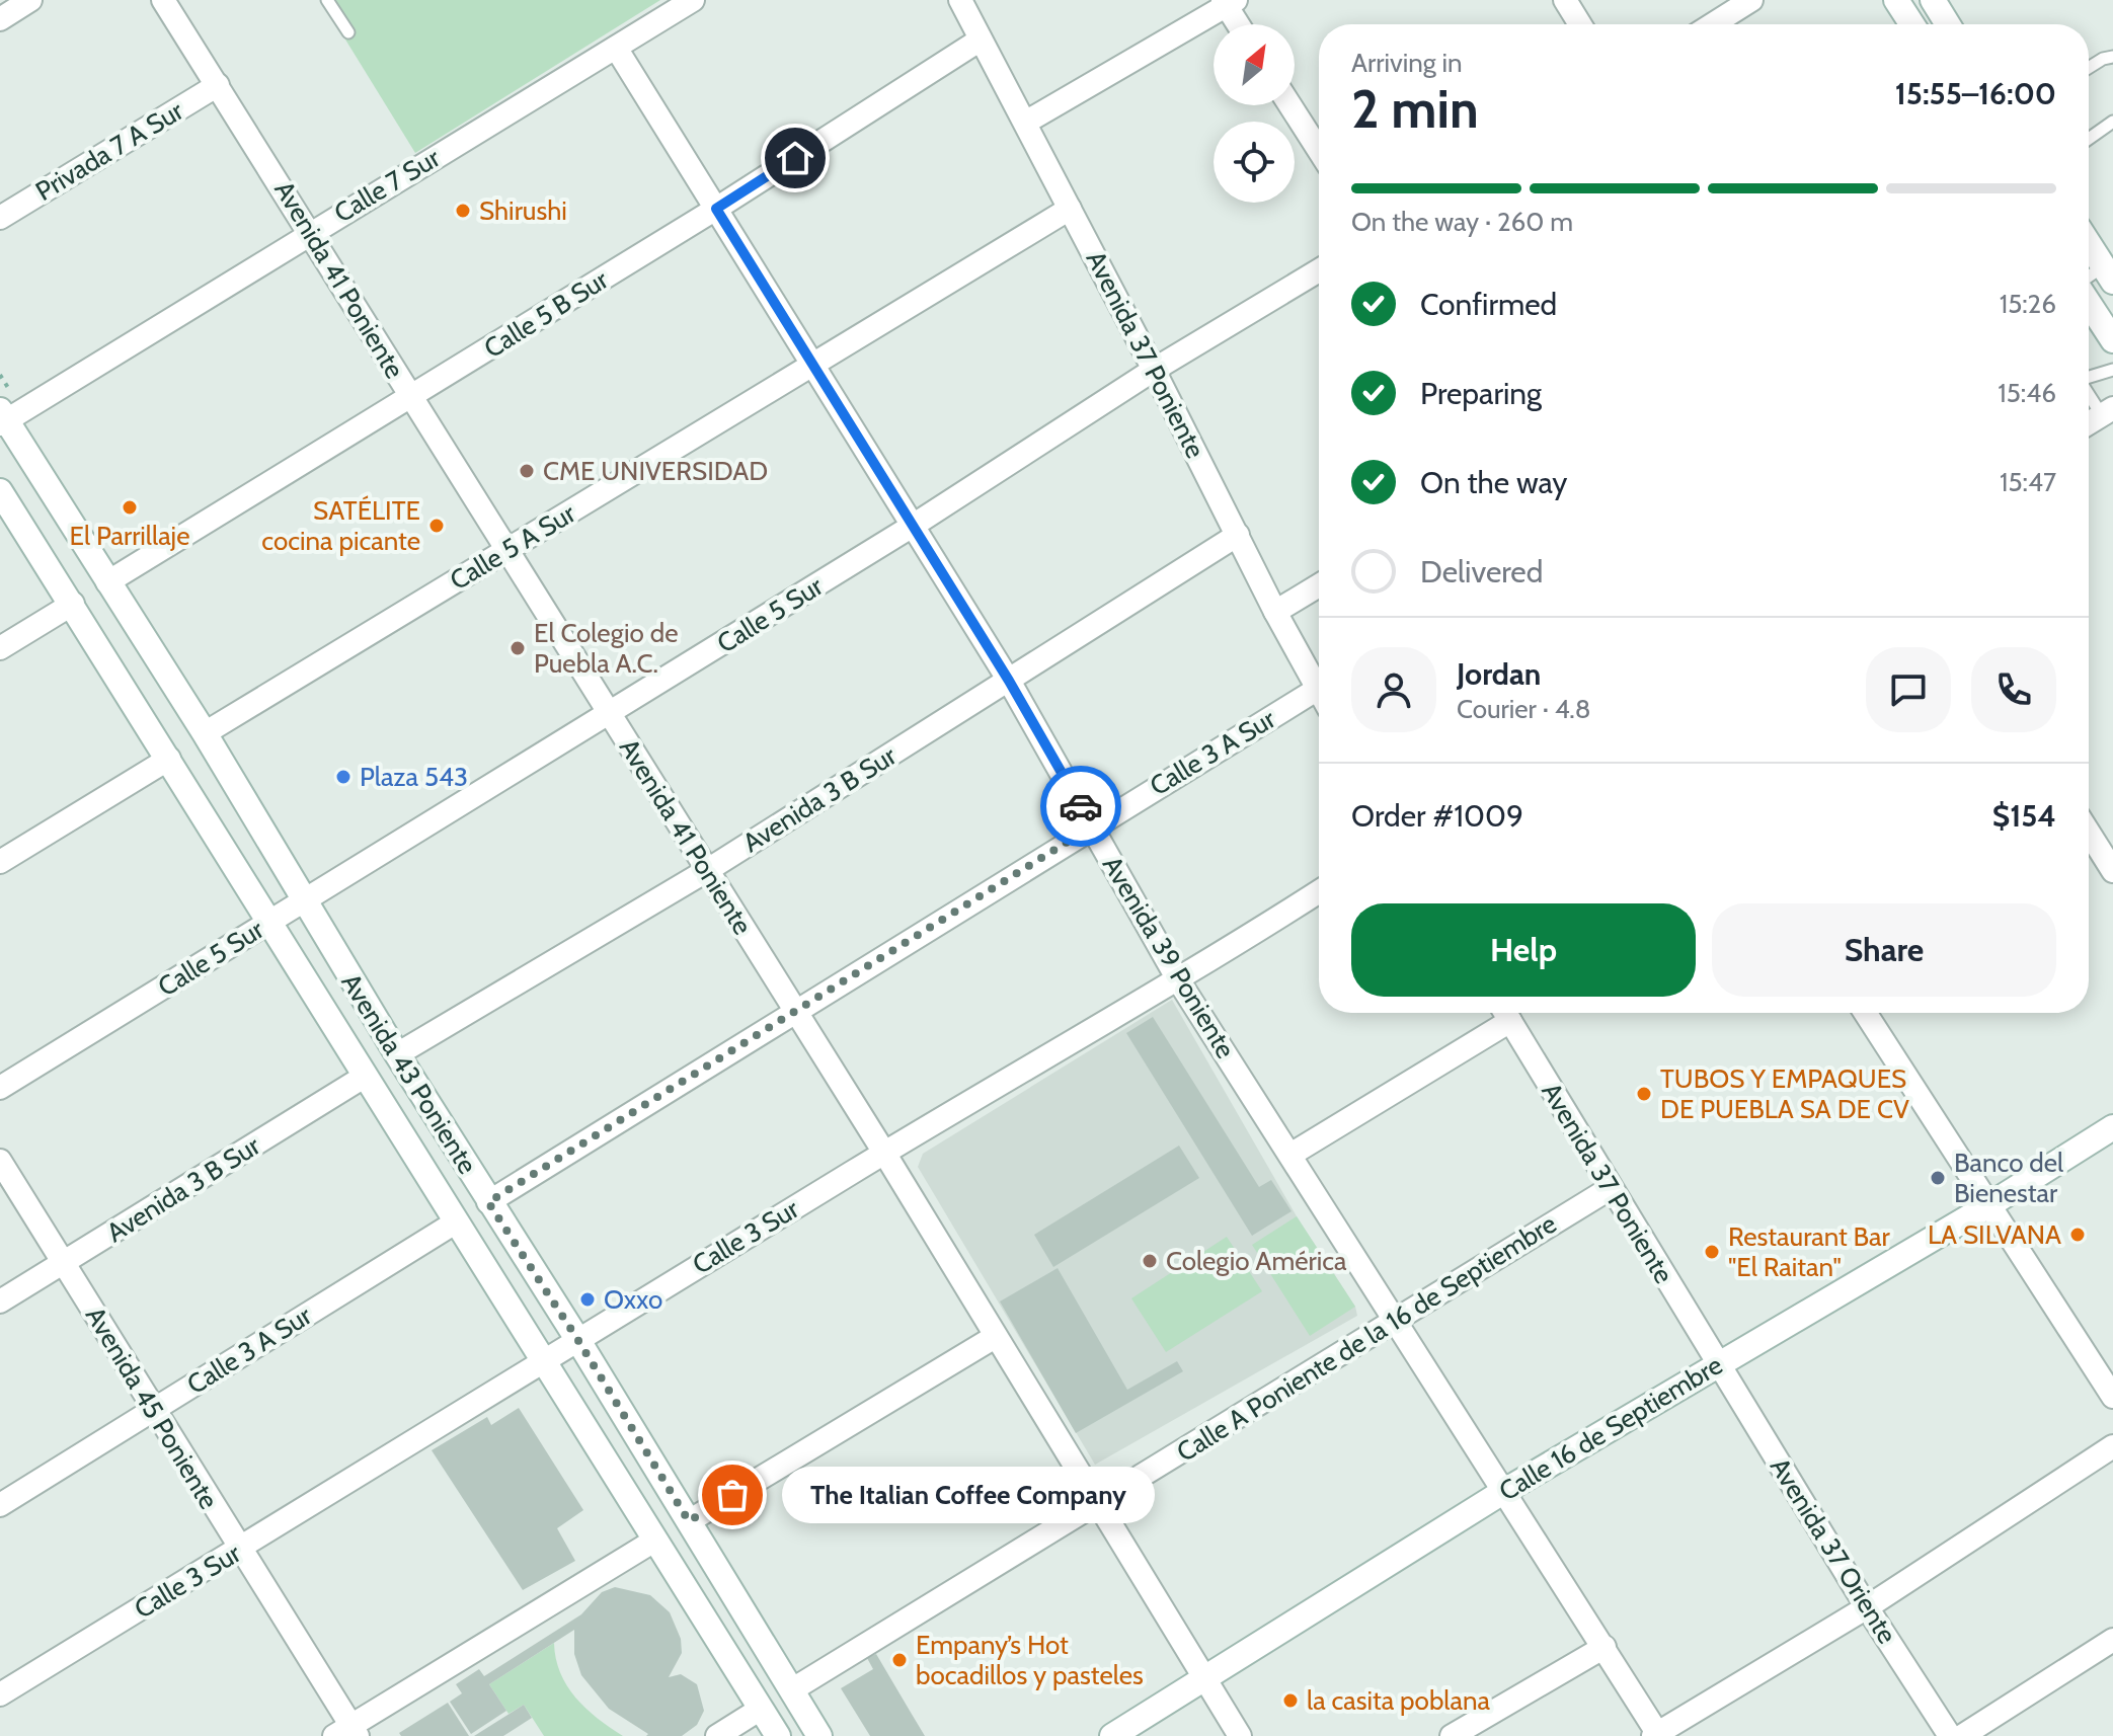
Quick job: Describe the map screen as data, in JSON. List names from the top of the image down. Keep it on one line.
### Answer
{"streets":{"main road":["Avenida 43 Poniente","Calle 16 de Septiembre"],"street":["Privada 7 A Sur","Calle 7 Sur","Avenida 41 Poniente","Calle 5 B Sur","Avenida 37 Poniente","Calle 5 A Sur","Calle 5 Sur","Calle 3 A Sur","Avenida 3 B Sur","Avenida 39 Poniente","Calle 3 Sur","Calle A Poniente de la 16 de Septiembre","Avenida 45 Poniente","Avenida 37 Oriente"]},"crossings":[["Privada 7 A Sur","Avenida 41 Poniente"],["Calle 7 Sur","Avenida 41 Poniente"],["Calle 7 Sur","Avenida 39 Poniente"],["Calle 7 Sur","Avenida 43 Poniente"],["Avenida 41 Poniente","Calle 5 B Sur"],["Avenida 41 Poniente","Calle 5 A Sur"],["Avenida 41 Poniente","Calle 5 Sur"],["Avenida 41 Poniente","Calle 3 A Sur"],["Avenida 41 Poniente","Avenida 3 B Sur"],["Avenida 41 Poniente","Calle 3 Sur"],["Avenida 41 Poniente","Calle A Poniente de la 16 de Septiembre"],["Avenida 41 Poniente","Calle 16 de Septiembre"],["Calle 5 B Sur","Avenida 37 Poniente"],["Calle 5 B Sur","Avenida 39 Poniente"],["Calle 5 B Sur","Avenida 43 Poniente"],["Avenida 37 Poniente","Calle 5 A Sur"],["Avenida 37 Poniente","Calle 5 Sur"],["Avenida 37 Poniente","Calle 3 A Sur"],["Avenida 37 Poniente","Avenida 3 B Sur"],["Avenida 37 Poniente","Calle A Poniente de la 16 de Septiembre"],["Avenida 37 Poniente","Calle 16 de Septiembre"],["Avenida 37 Poniente","Avenida 37 Oriente"],["Calle 5 A Sur","Avenida 39 Poniente"],["Calle 5 A Sur","Avenida 43 Poniente"],["Calle 5 Sur","Avenida 39 Poniente"],["Calle 5 Sur","Avenida 43 Poniente"],["Calle 3 A Sur","Avenida 39 Poniente"],["Calle 3 A Sur","Avenida 43 Poniente"],["Calle 3 A Sur","Avenida 45 Poniente"],["Avenida 3 B Sur","Avenida 39 Poniente"],["Avenida 3 B Sur","Avenida 43 Poniente"],["Avenida 3 B Sur","Avenida 45 Poniente"],["Avenida 39 Poniente","Calle 3 Sur"],["Avenida 39 Poniente","Calle A Poniente de la 16 de Septiembre"],["Avenida 39 Poniente","Calle 16 de Septiembre"],["Avenida 43 Poniente","Calle 3 Sur"],["Avenida 43 Poniente","Calle A Poniente de la 16 de Septiembre"],["Calle 3 Sur","Avenida 45 Poniente"],["Calle 16 de Septiembre","Avenida 37 Oriente"]],"places":["Shirushi","CME UNIVERSIDAD","El Parrillaje","SATÉLITE cocina picante","El Colegio de Puebla A.C.","Plaza 543","TUBOS Y EMPAQUES DE PUEBLA SA DE CV","Banco del Bienestar","LA SILVANA","Restaurant Bar \"El Raitan\"","Colegio América","Oxxo","The Italian Coffee Company","Empany’s Hot bocadillos y pasteles","la casita poblana"],"north":"top right","page":{"heading":["2 min","Arriving in","15:55–16:00"],"panel":["Jordan","Courier · 4.8","Order #1009","$154"],"bar":"On the way · 260 m","list":[["Confirmed","15:26"],["Preparing","15:46"],["On the way","15:47"],"Delivered"],"buttons":["Help","Share"],"bubble":"The Italian Coffee Company"}}
